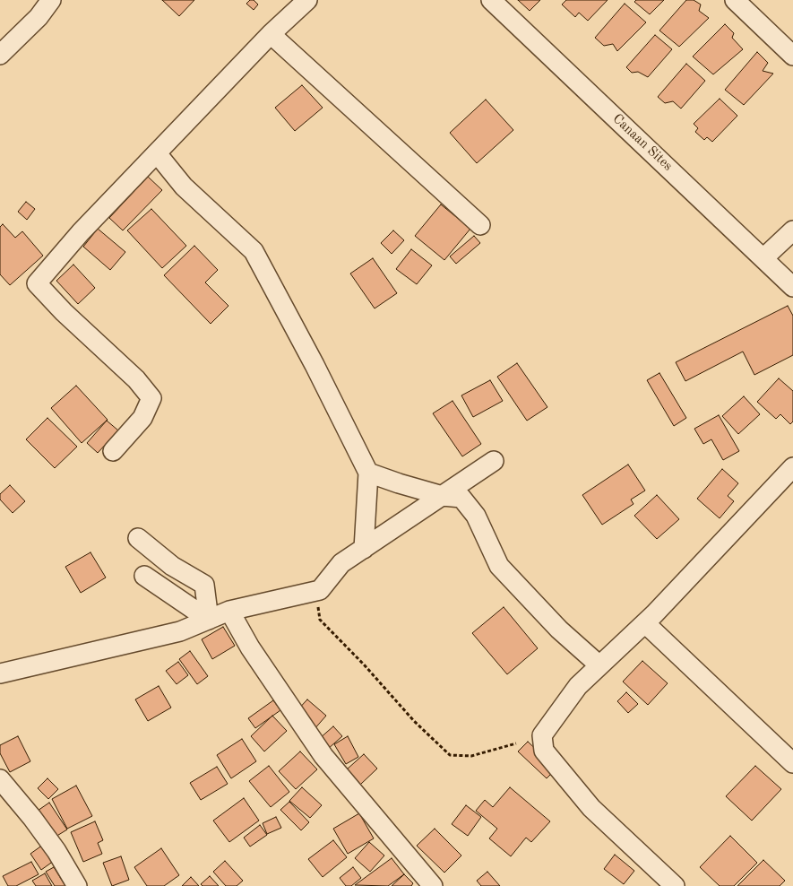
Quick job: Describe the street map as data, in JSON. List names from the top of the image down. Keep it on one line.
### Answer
{"streets":{"street":["Canaan Sites"]}}
